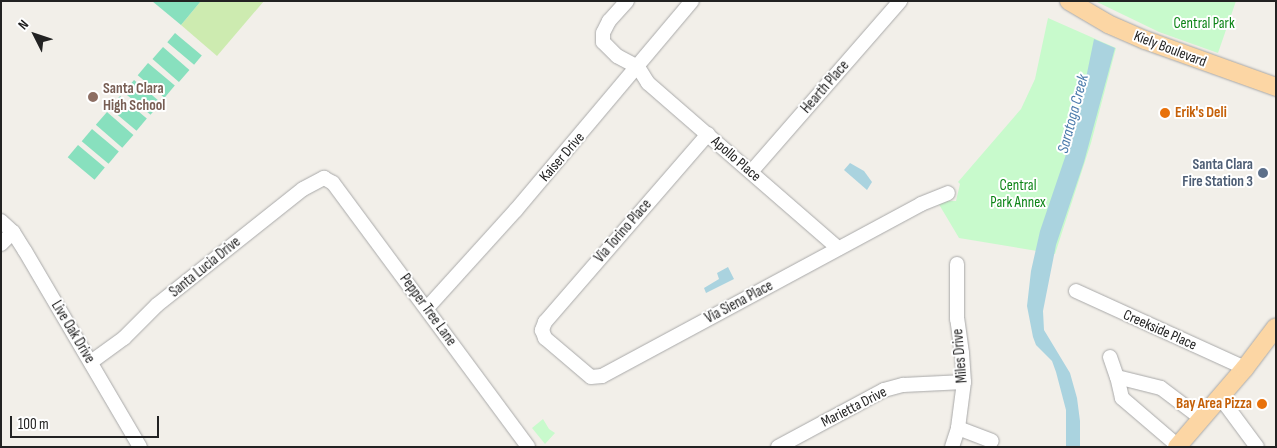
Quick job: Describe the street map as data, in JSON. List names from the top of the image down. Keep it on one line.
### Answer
{"streets":{"main road":["Kiely Boulevard"],"street":["Hearth Place","Kaiser Drive","Apollo Place","Via Torino Place","Santa Lucia Drive","Via Siena Place","Pepper Tree Lane","Creekside Place","Live Oak Drive","Miles Drive","Marietta Drive"]},"crossings":[["Hearth Place","Apollo Place"],["Kaiser Drive","Apollo Place"],["Kaiser Drive","Pepper Tree Lane"],["Apollo Place","Via Torino Place"],["Apollo Place","Via Siena Place"],["Via Torino Place","Via Siena Place"],["Santa Lucia Drive","Pepper Tree Lane"],["Santa Lucia Drive","Live Oak Drive"],["Miles Drive","Marietta Drive"]],"water":["Saratoga Creek"],"parks":["Central Park","Central Park Annex"],"places":["Santa Clara High School","Erik's Deli","Santa Clara Fire Station 3","Bay Area Pizza"],"scale_bar":"100 m","north":"top left"}
